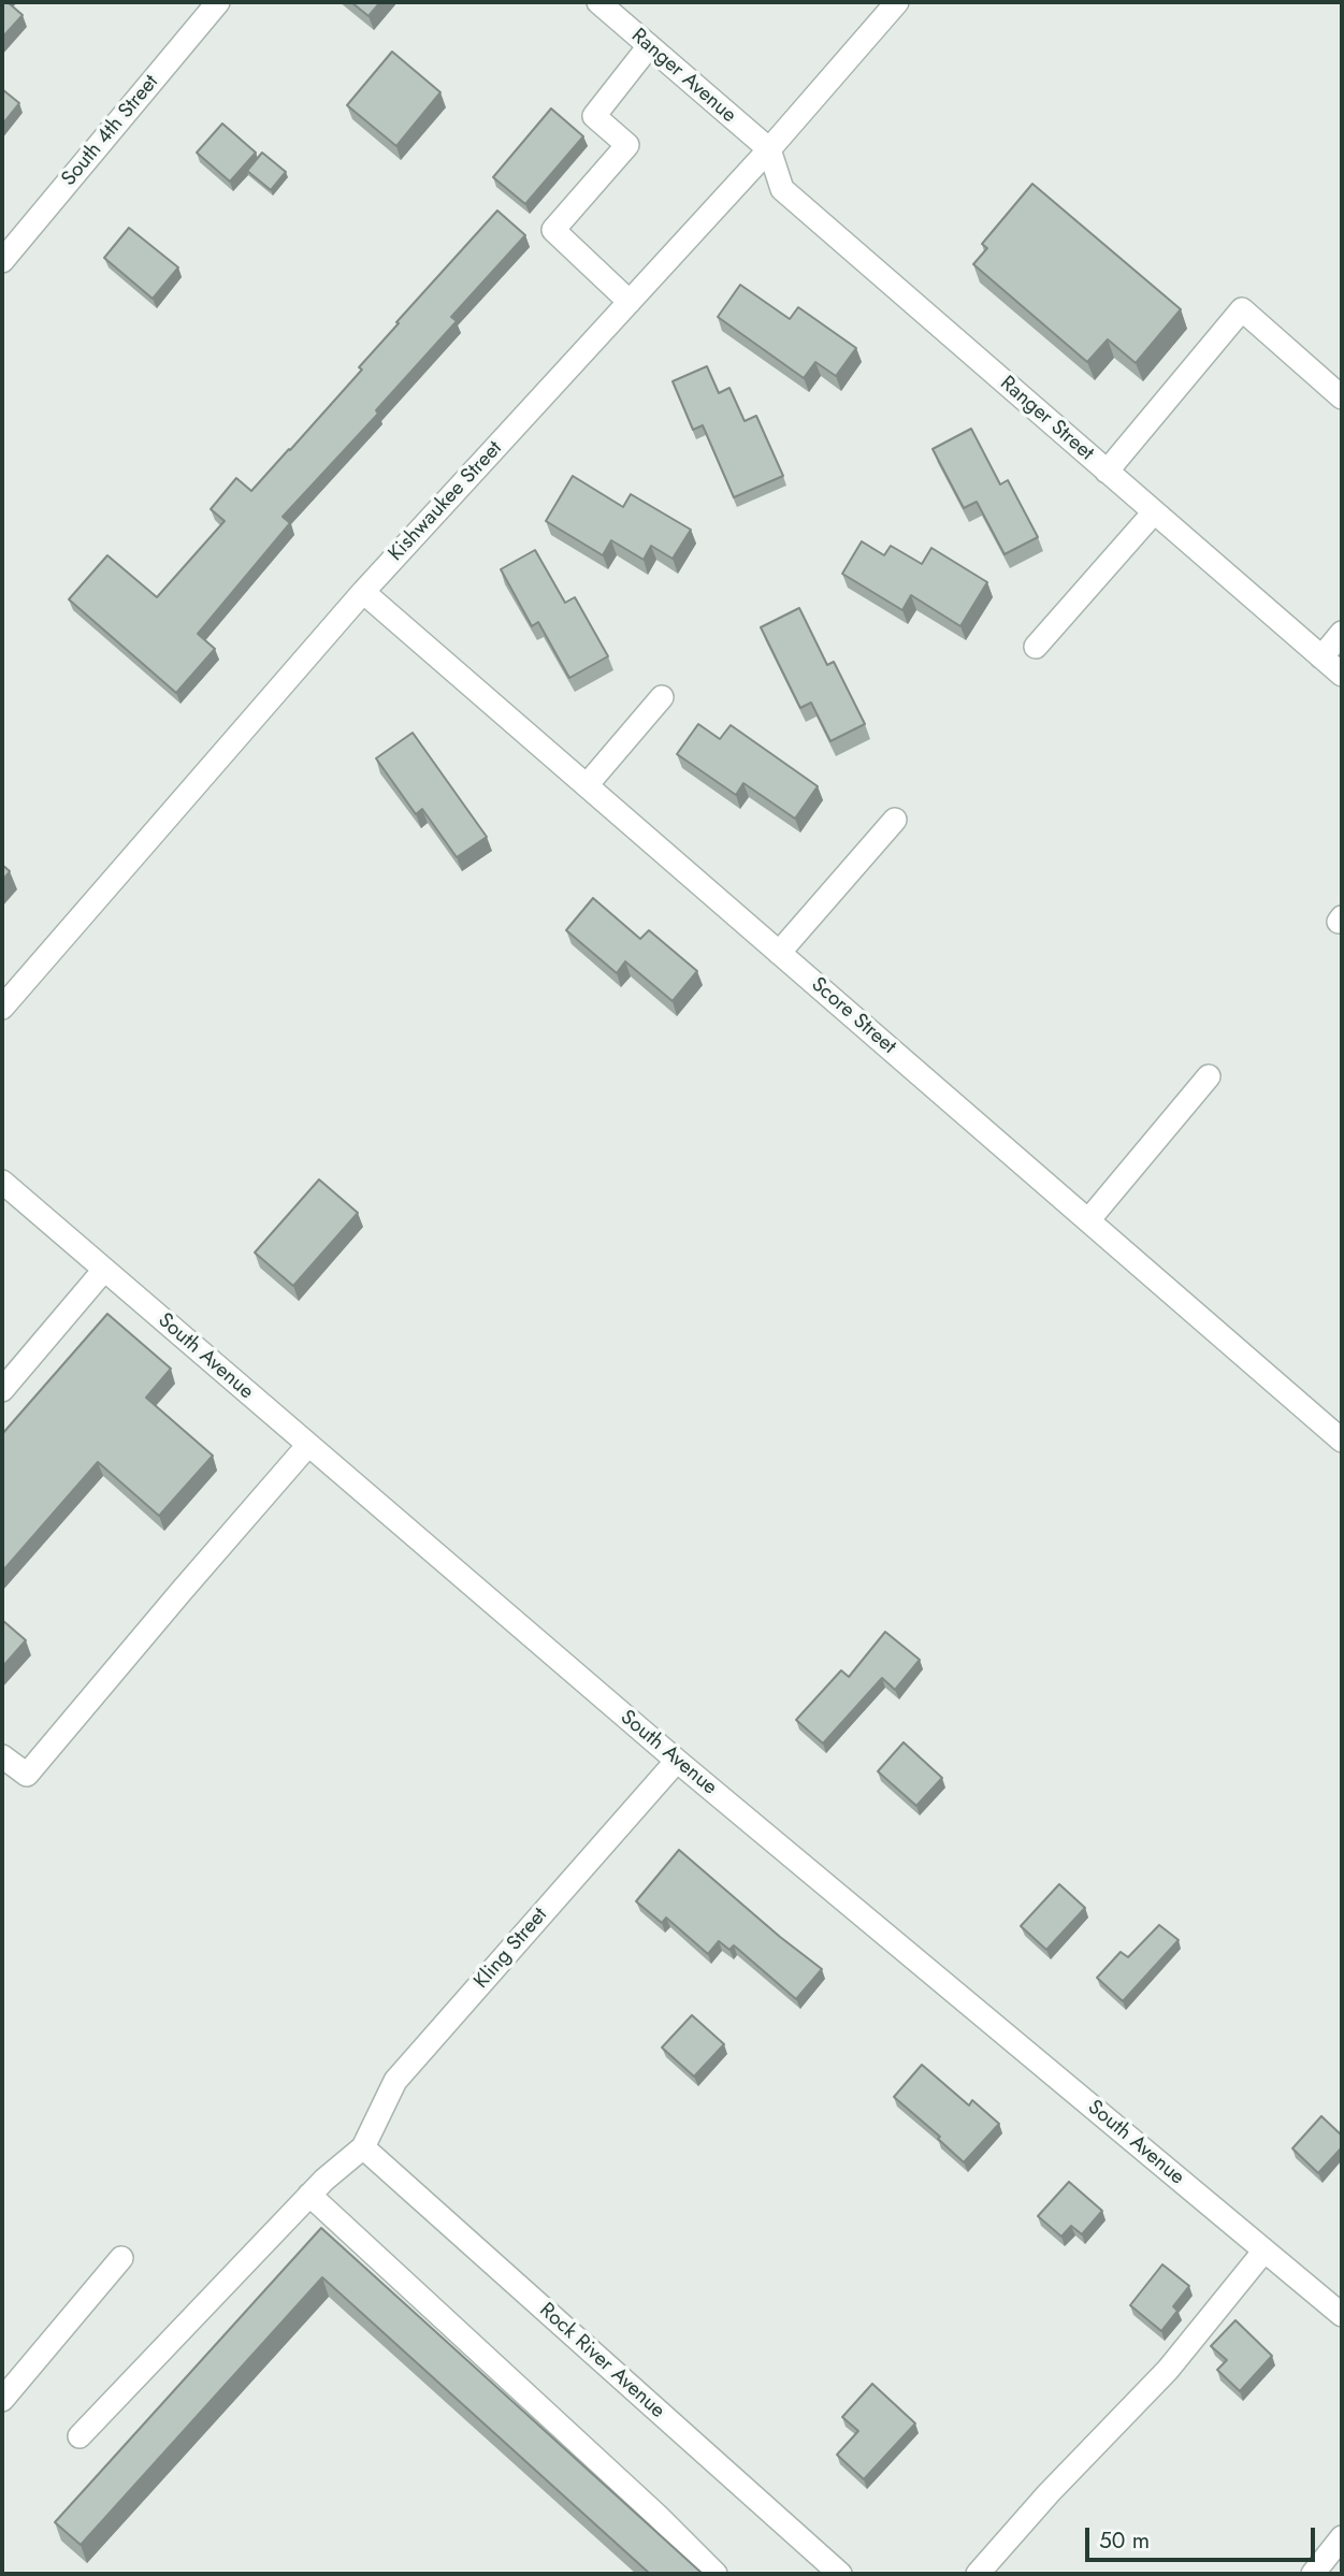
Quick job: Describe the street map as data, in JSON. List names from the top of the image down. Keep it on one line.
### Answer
{"streets":{"street":["Ranger Avenue","South 4th Street","Ranger Street","Kishwaukee Street","Score Street","South Avenue","Kling Street","Rock River Avenue"]},"crossings":[["Ranger Avenue","Ranger Street"],["Ranger Avenue","Kishwaukee Street"],["Ranger Street","Kishwaukee Street"],["Kishwaukee Street","Score Street"],["South Avenue","Kling Street"],["Kling Street","Rock River Avenue"]],"scale_bar":"50 m"}
